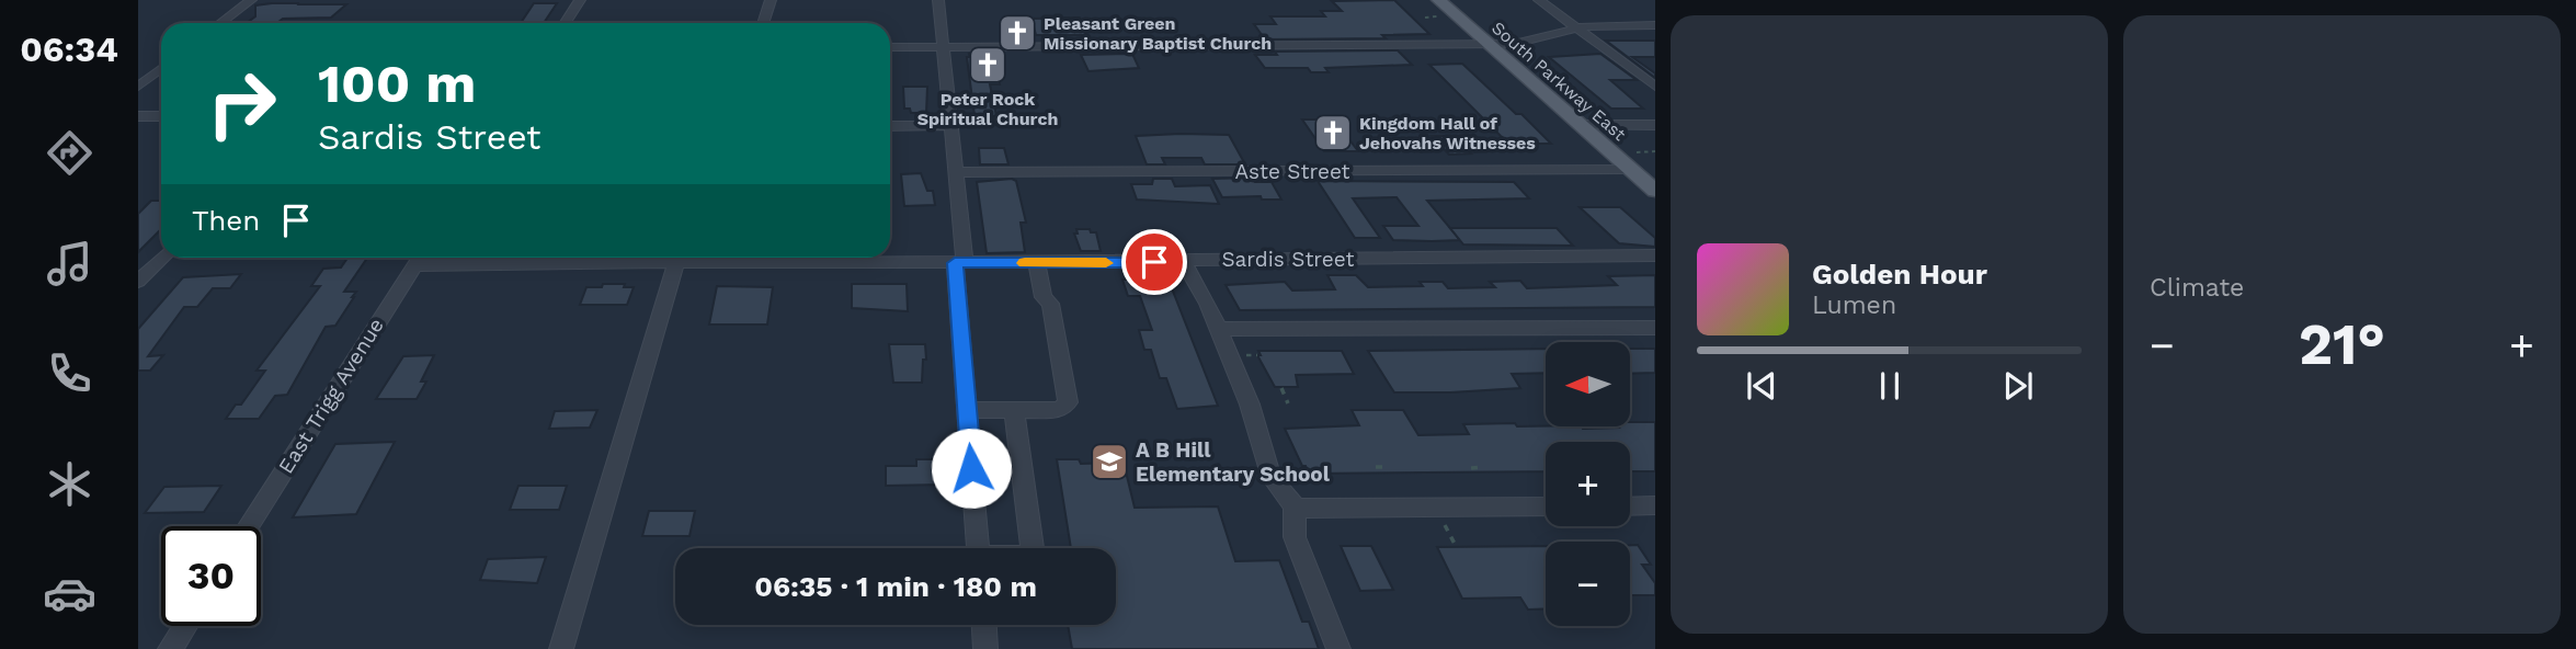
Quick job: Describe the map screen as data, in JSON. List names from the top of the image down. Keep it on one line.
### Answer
{"streets":{"main road":["South Parkway East"],"street":["Aste Street","Sardis Street","East Trigg Avenue"]},"crossings":[["South Parkway East","Aste Street"],["Sardis Street","East Trigg Avenue"]],"places":{"church":["Pleasant Green Missionary Baptist Church","Peter Rock Spiritual Church","Kingdom Hall of Jehovahs Witnesses"],"school or university":["A B Hill Elementary School"]},"north":"left","page":{"tabs":"06:34","tile":"Climate","turn":["100 m","Sardis Street"],"then":"Then","song":["Golden Hour","Lumen"],"heat":["−","21°","+"],"map_buttons":["+","−"],"limit":"30","trip":"06:35 · 1 min · 180 m"}}
